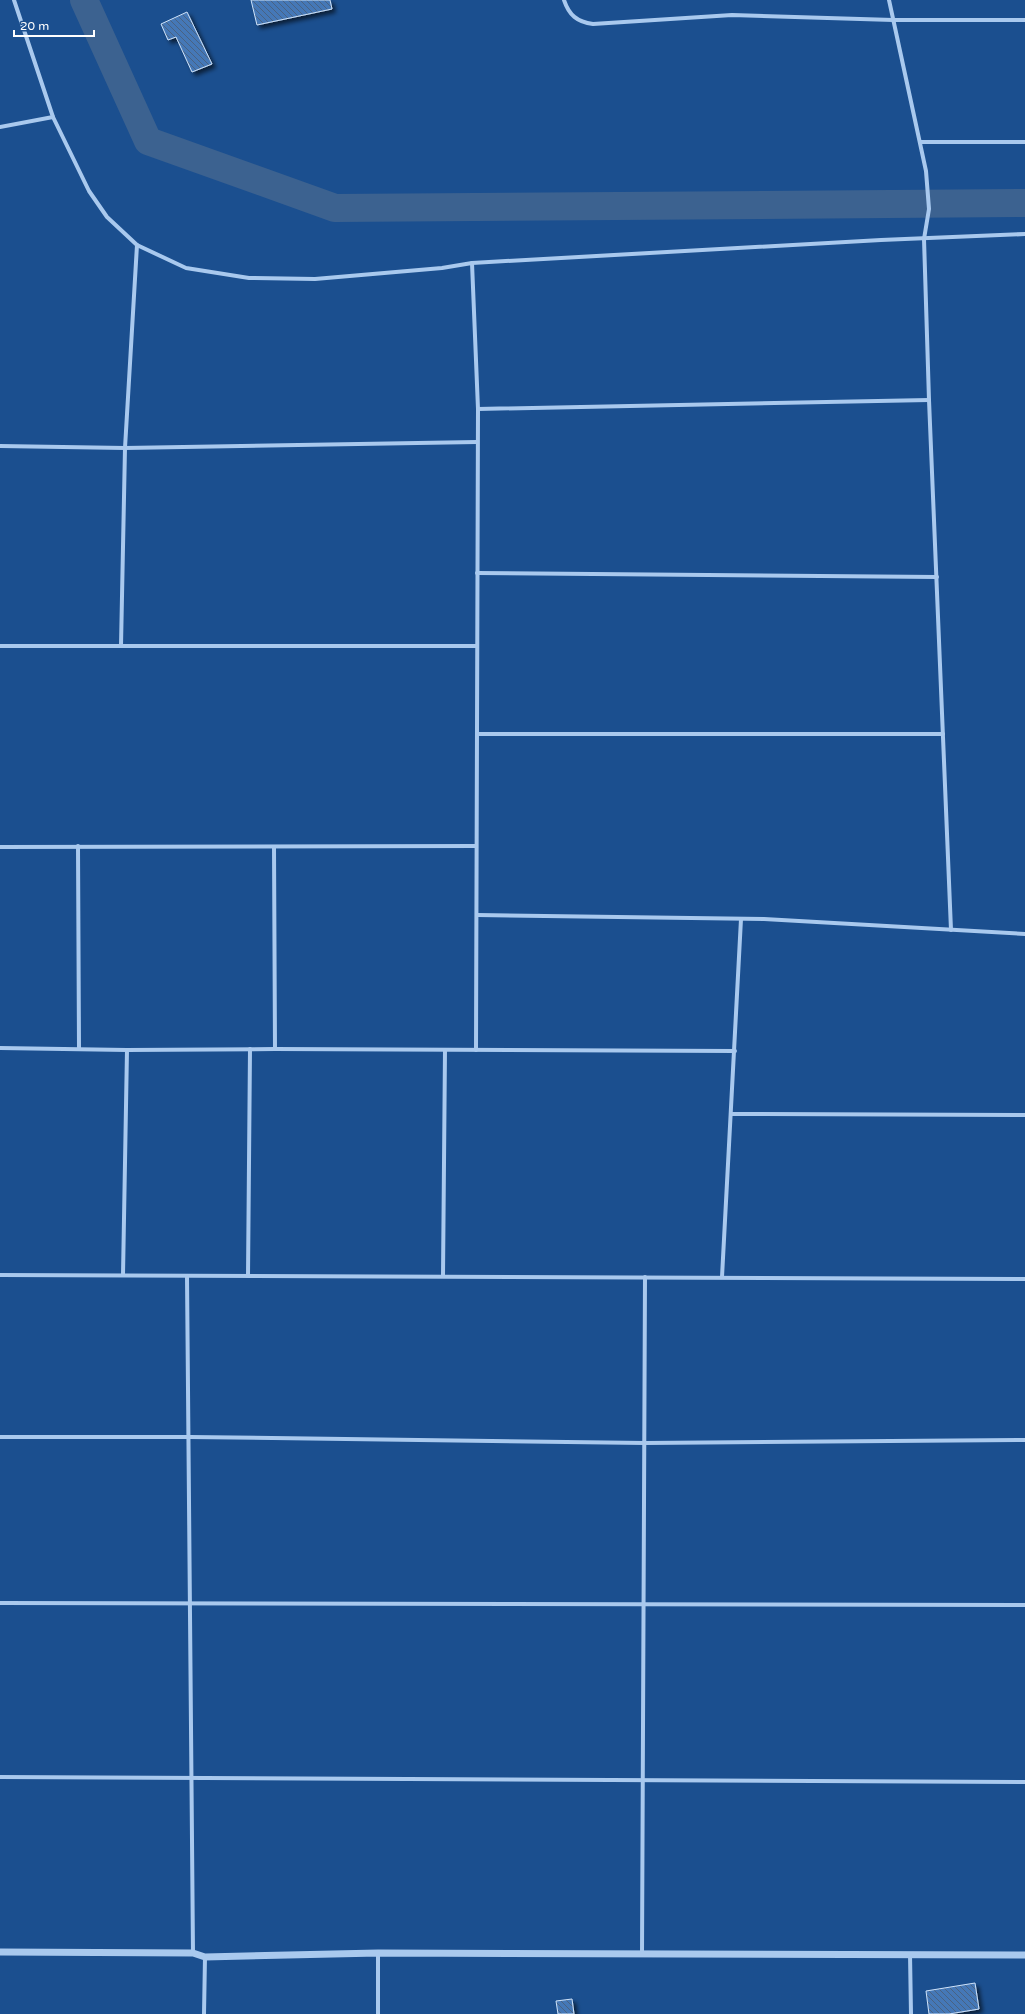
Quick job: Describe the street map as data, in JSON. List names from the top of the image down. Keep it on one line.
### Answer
{"scale_bar":"20 m"}
